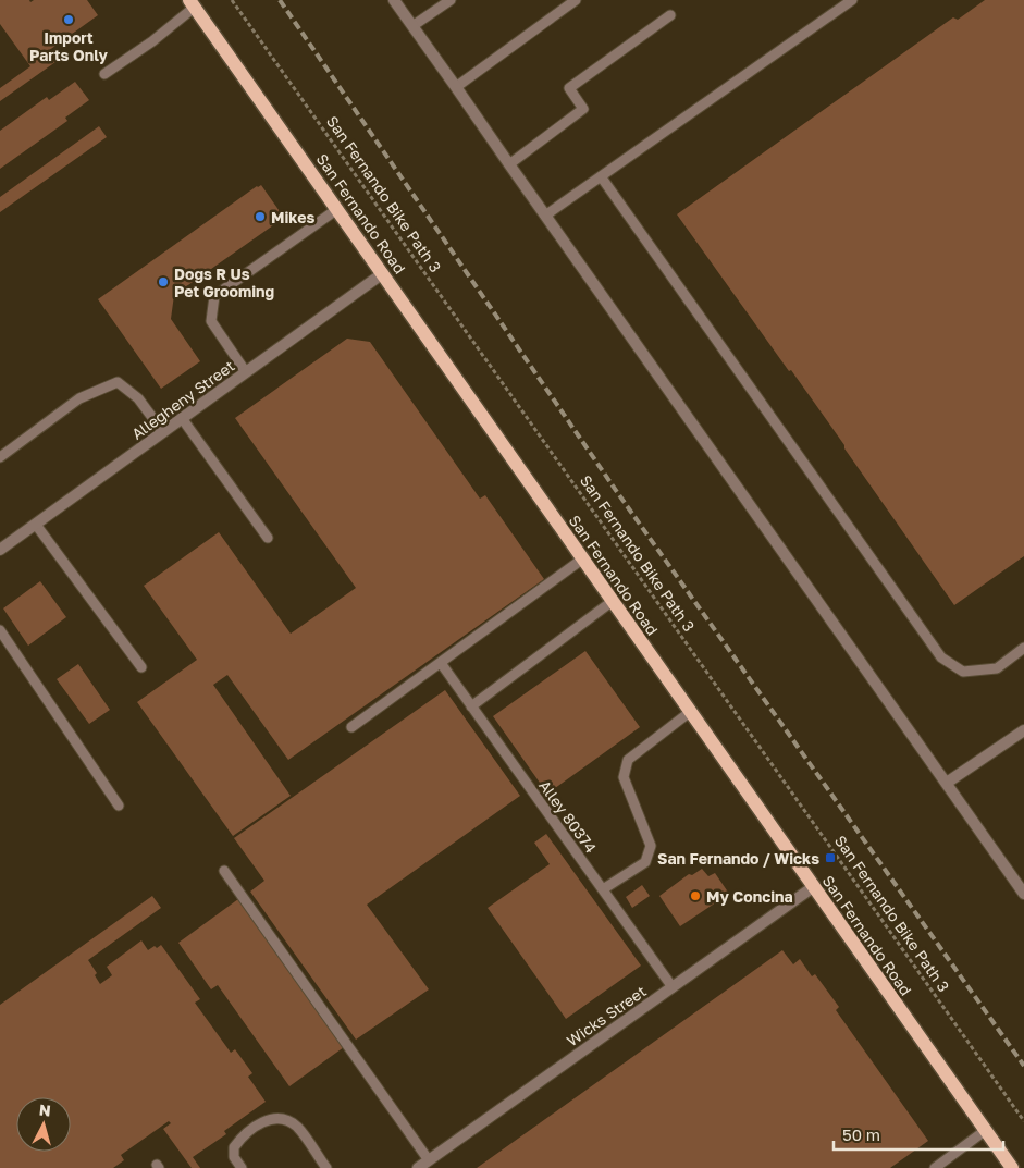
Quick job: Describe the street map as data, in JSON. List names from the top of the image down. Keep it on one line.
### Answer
{"streets":{"main road":["San Fernando Road"],"street":["Allegheny Street","Wicks Street"],"lane":["Alley 80374"],"path":["San Fernando Bike Path 3"]},"crossings":[["San Fernando Road","Allegheny Street"],["San Fernando Road","Wicks Street"],["Alley 80374","Wicks Street"]],"places":{"other":["Import Parts Only","Mikes","Dogs R Us Pet Grooming","My Concina"],"transit":["San Fernando / Wicks"]},"scale_bar":"50 m","north":"top"}
